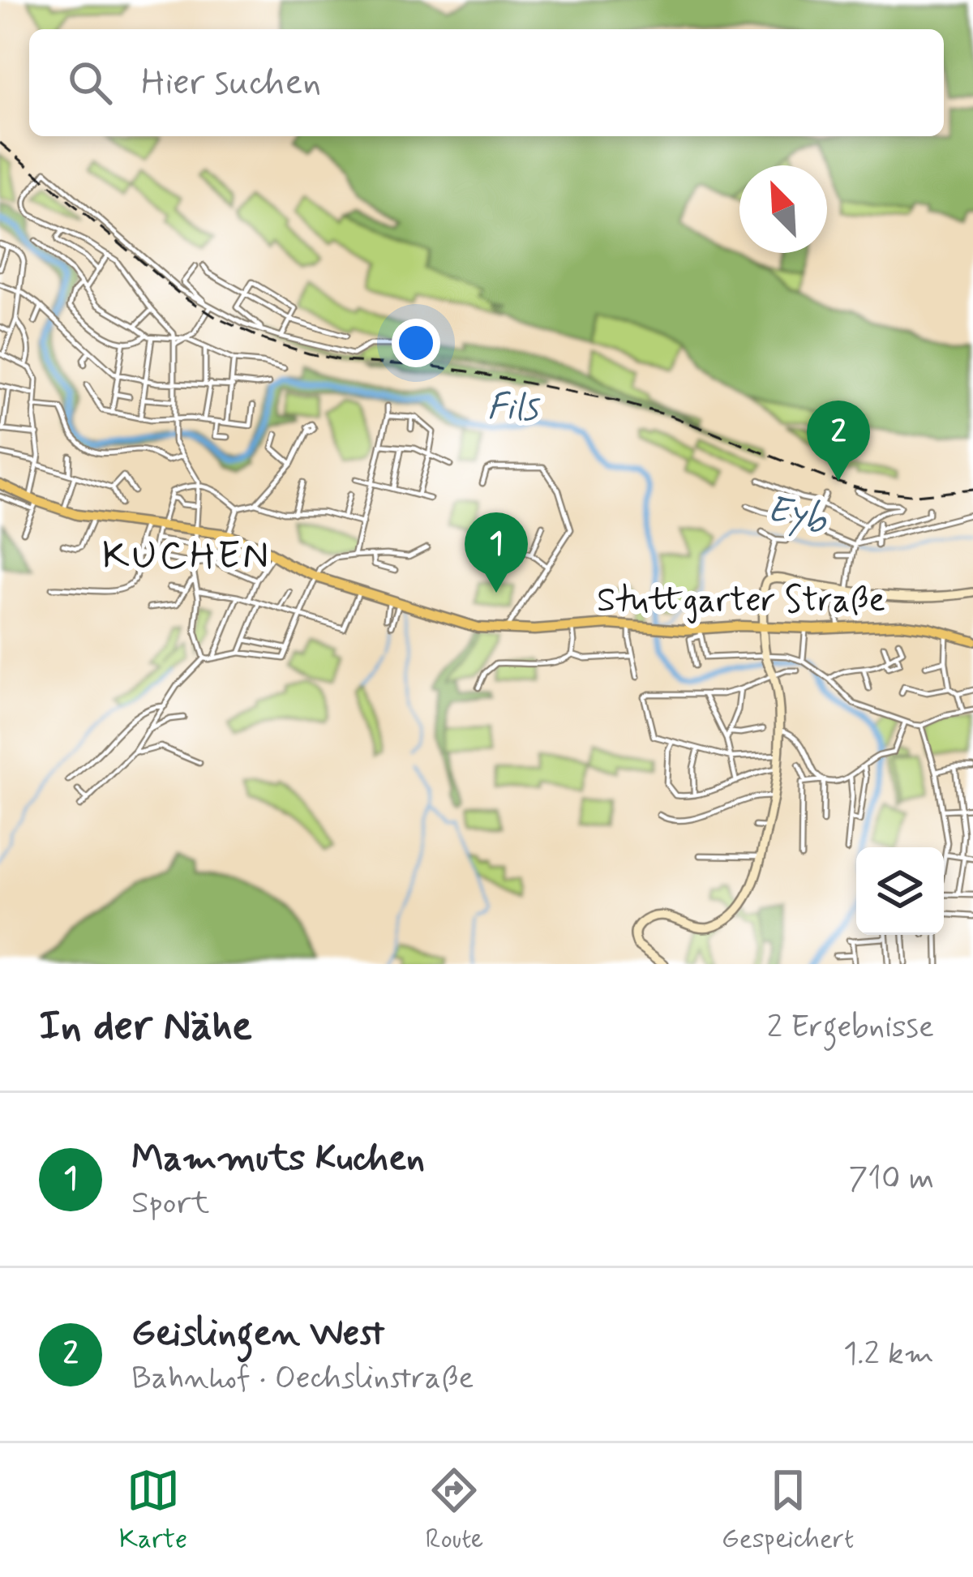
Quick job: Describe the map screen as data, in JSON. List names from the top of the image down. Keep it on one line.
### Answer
{"streets":{"main road":["Stuttgarter Straße"]},"districts":["KUCHEN"],"water":["Fils","Eyb"],"north":"top left","page":{"search":"Hier suchen","pins":["2","1"],"heading":["In der Nähe","2 Ergebnisse"],"list":[{"mark":"1","name":"Mammuts Kuchen","note":"Sport","value":"710 m"},{"mark":"2","name":"Geislingen West","note":"Bahnhof · Oechslinstraße","value":"1.2 km"}],"nav":["Karte","Route","Gespeichert"]}}
